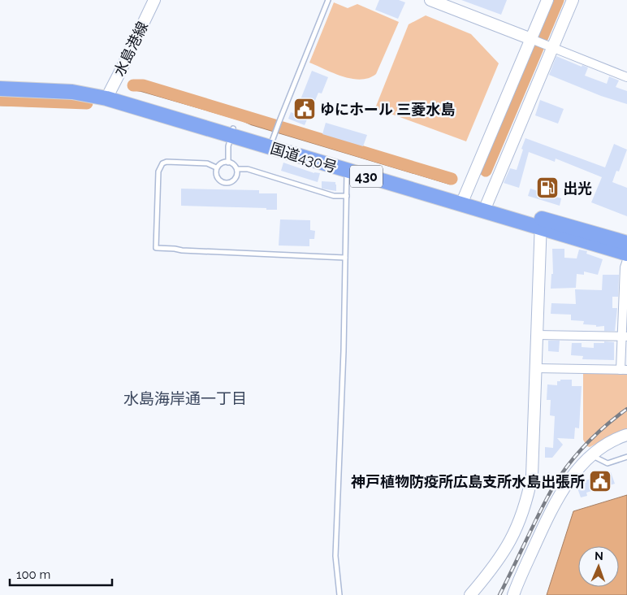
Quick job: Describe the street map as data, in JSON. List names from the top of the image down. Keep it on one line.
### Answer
{"streets":{"highway":["国道430号","430"],"street":["水島港線"]},"crossings":[["水島港線","国道430号"]],"districts":["水島海岸通一丁目"],"places":{"public building":["ゆにホール 三菱水島","神戸植物防疫所広島支所水島出張所"],"fuel station":["出光"]},"scale_bar":"100 m","north":"top"}
